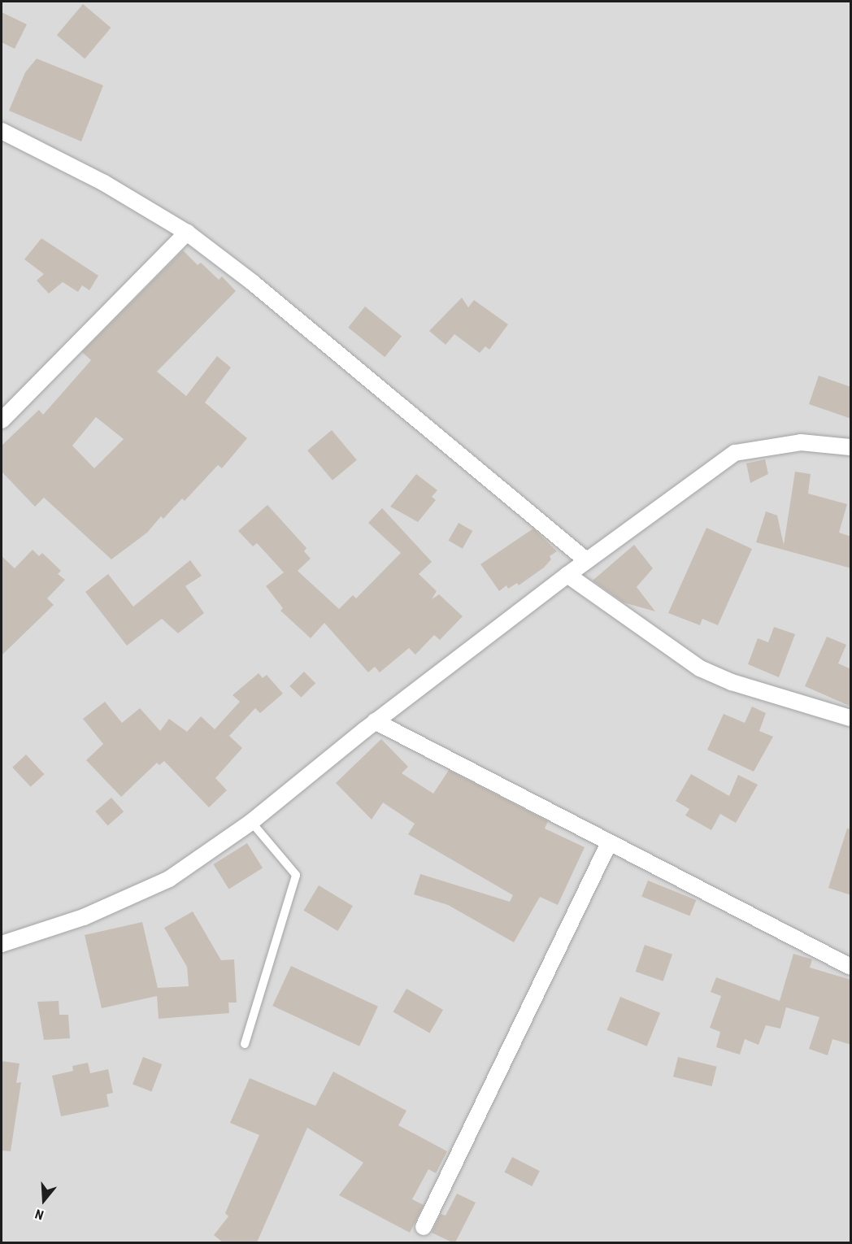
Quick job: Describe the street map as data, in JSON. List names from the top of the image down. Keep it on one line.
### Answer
{"north":"bottom"}
